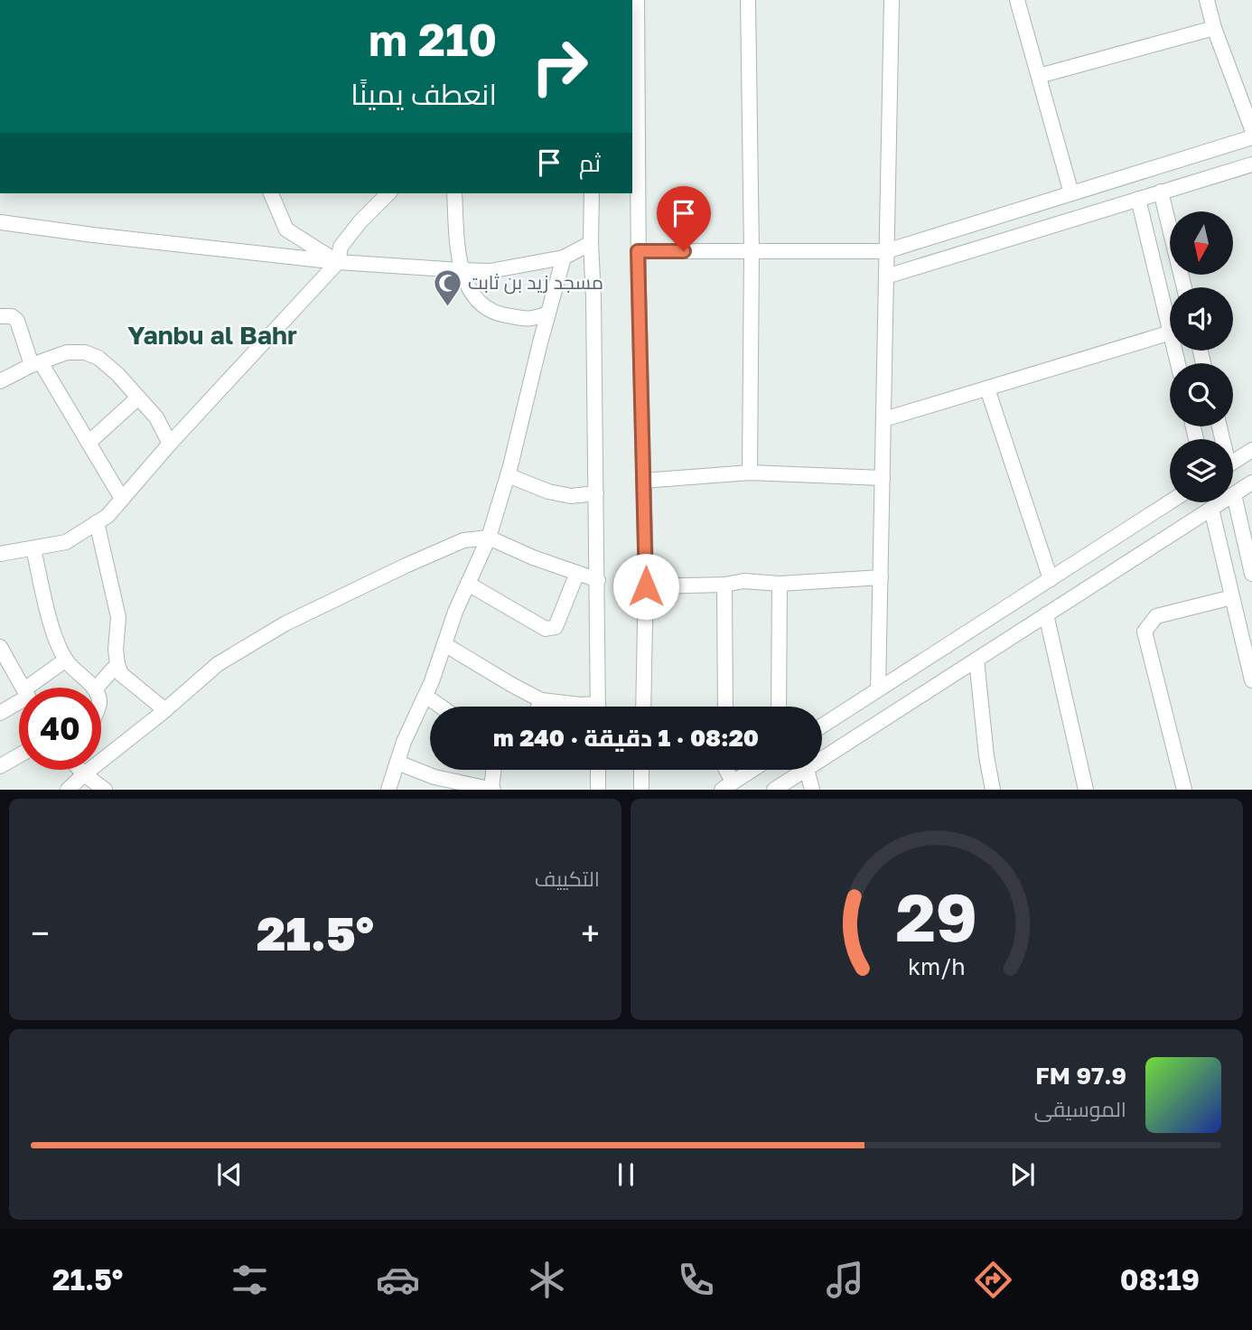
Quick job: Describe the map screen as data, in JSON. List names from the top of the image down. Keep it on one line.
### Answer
{"districts":["Yanbu al Bahr"],"places":{"mosque":["مسجد زيد بن ثابت"]},"north":"bottom","page":{"turn":["210 m","انعطف يمينًا"],"then":"ثم","limit":"40","trip":"08:20 · 1 دقيقة · 240 m","tile":"التكييف","heat":["−","21.5°","+"],"song":["97.9 FM","الموسيقى"],"tabs":["08:19","21.5°"],"gauge":["29","km/h"]}}
